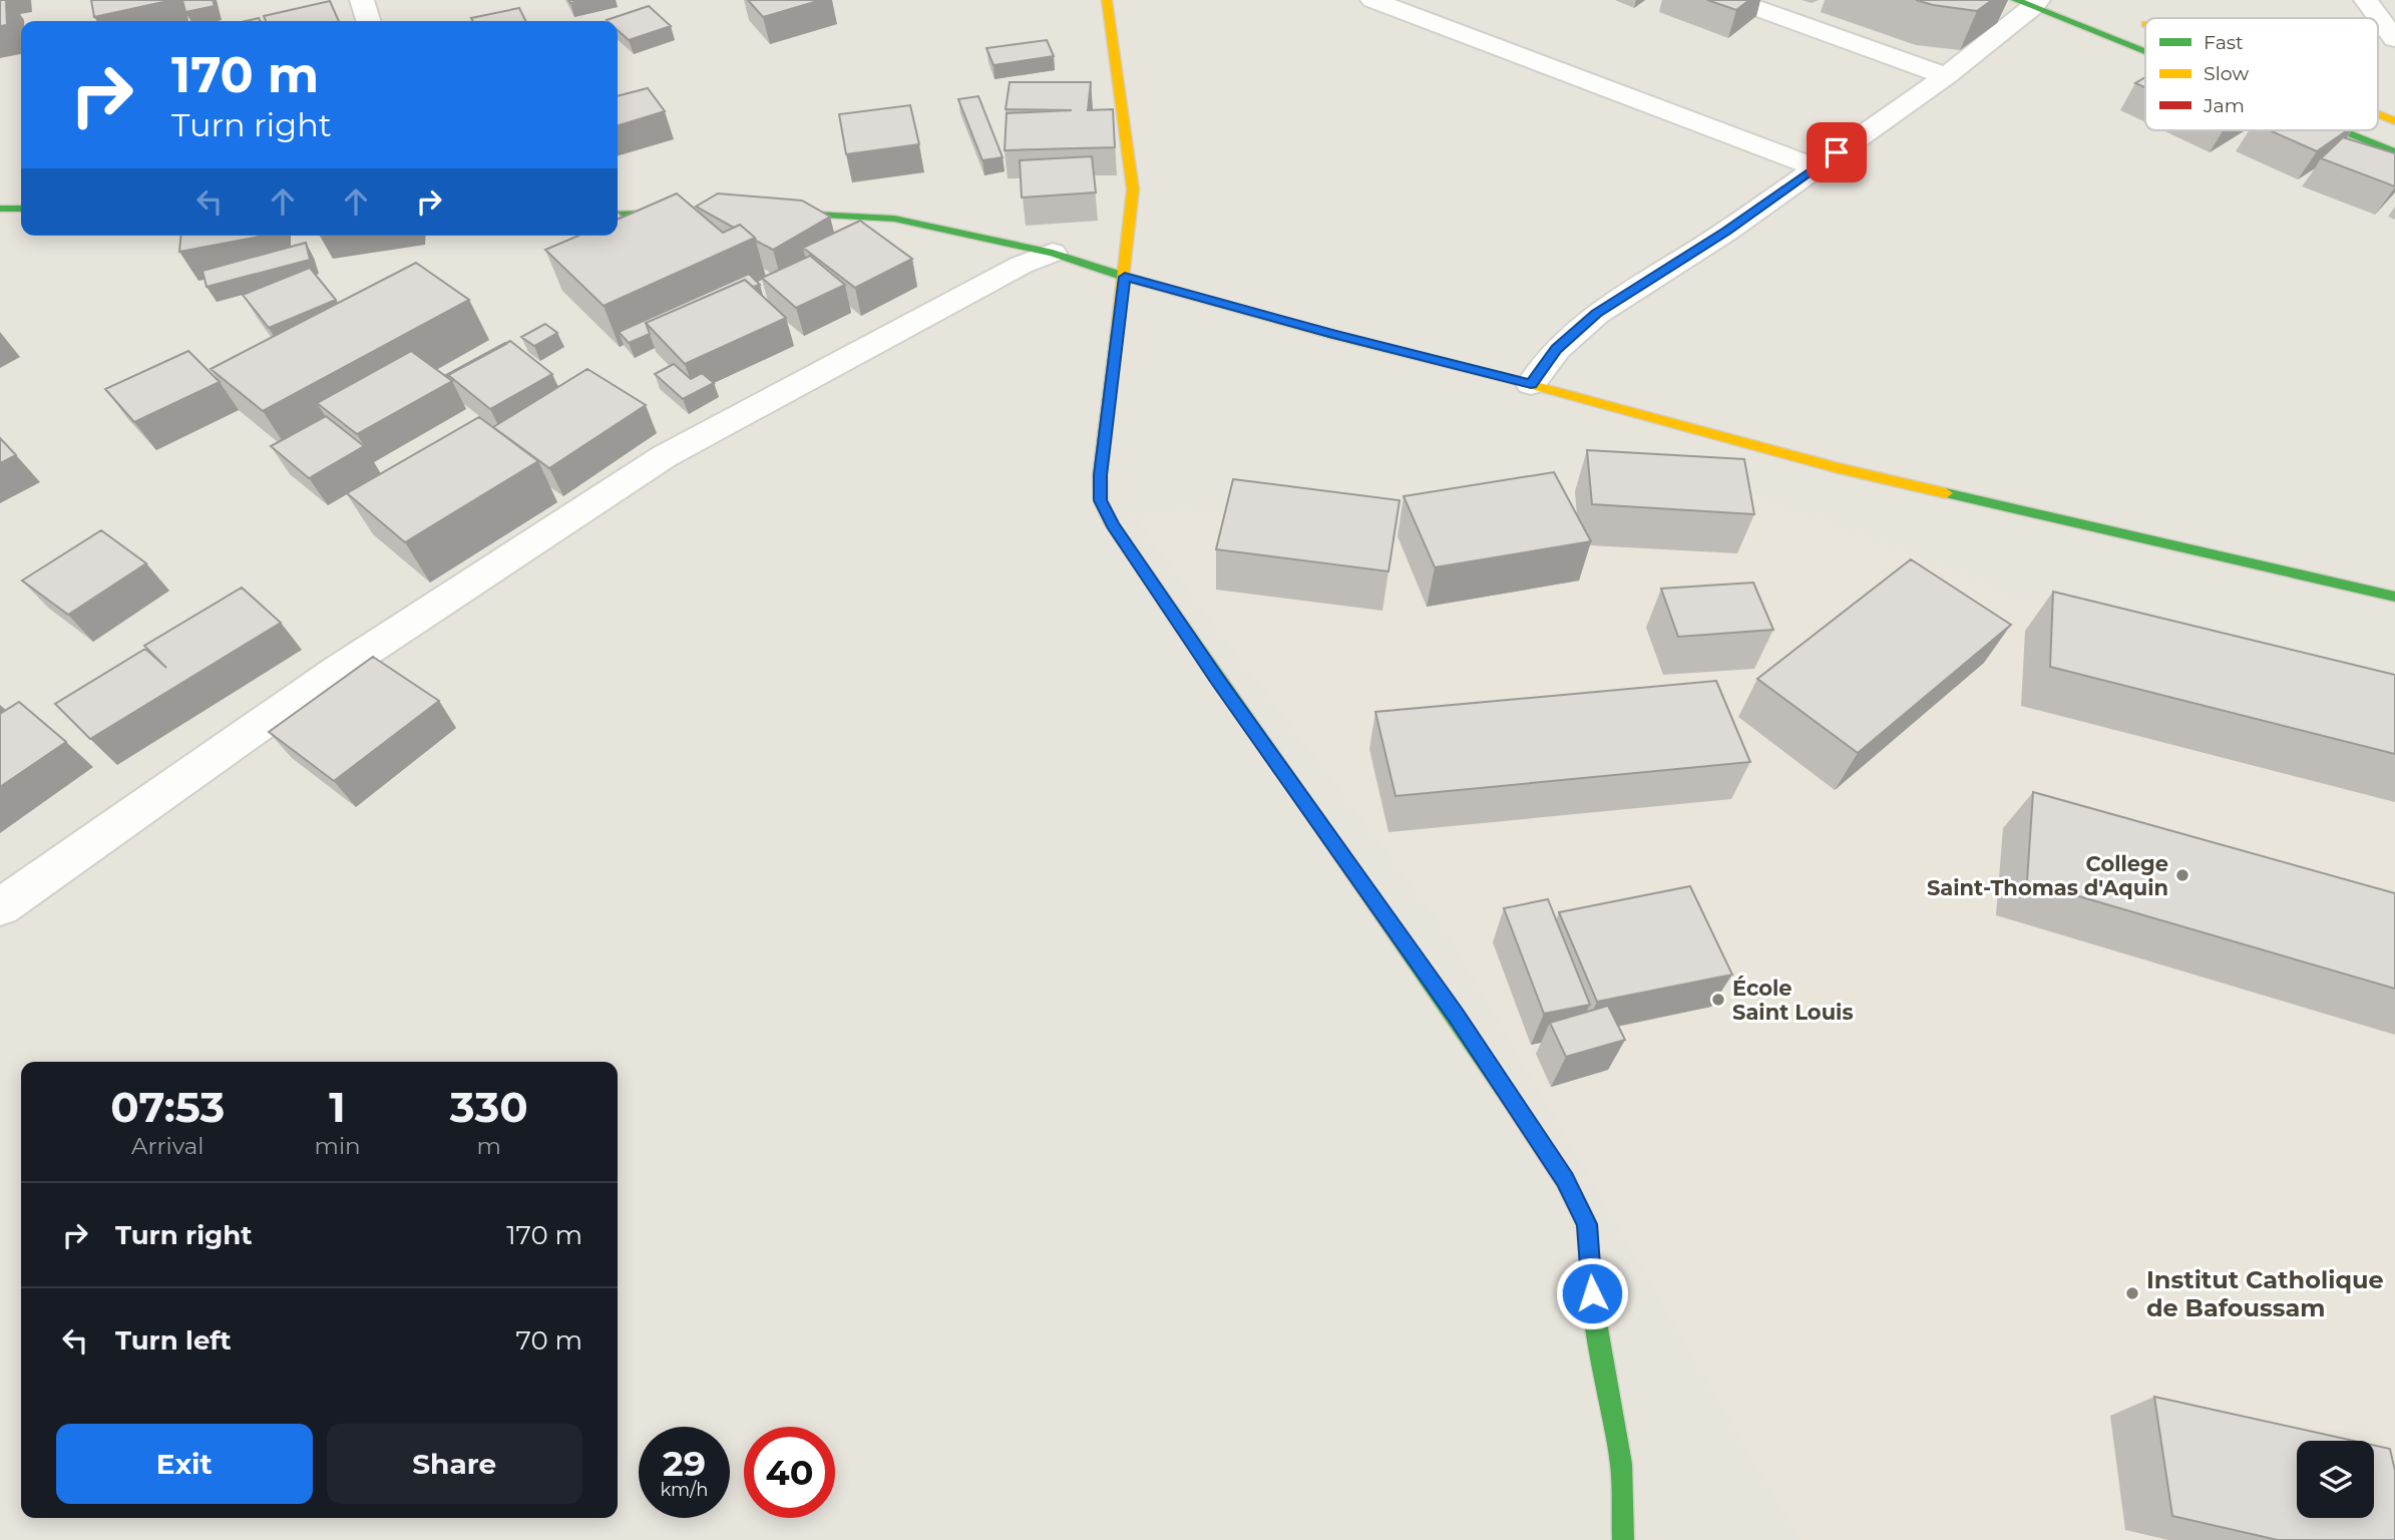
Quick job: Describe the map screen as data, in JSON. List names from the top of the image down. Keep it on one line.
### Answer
{"places":["College Saint-Thomas d'Aquin","École Saint Louis","Institut Catholique de Bafoussam"],"legend":["Fast","Slow","Jam"],"page":{"turn":["170 m","Turn right"],"eta":["07:53","Arrival","1","min","330","m"],"list":[{"name":"Turn right","value":"170 m"},{"name":"Turn left","value":"70 m"}],"buttons":["Exit","Share"],"speed":"29 km/h","limit":"40"}}
